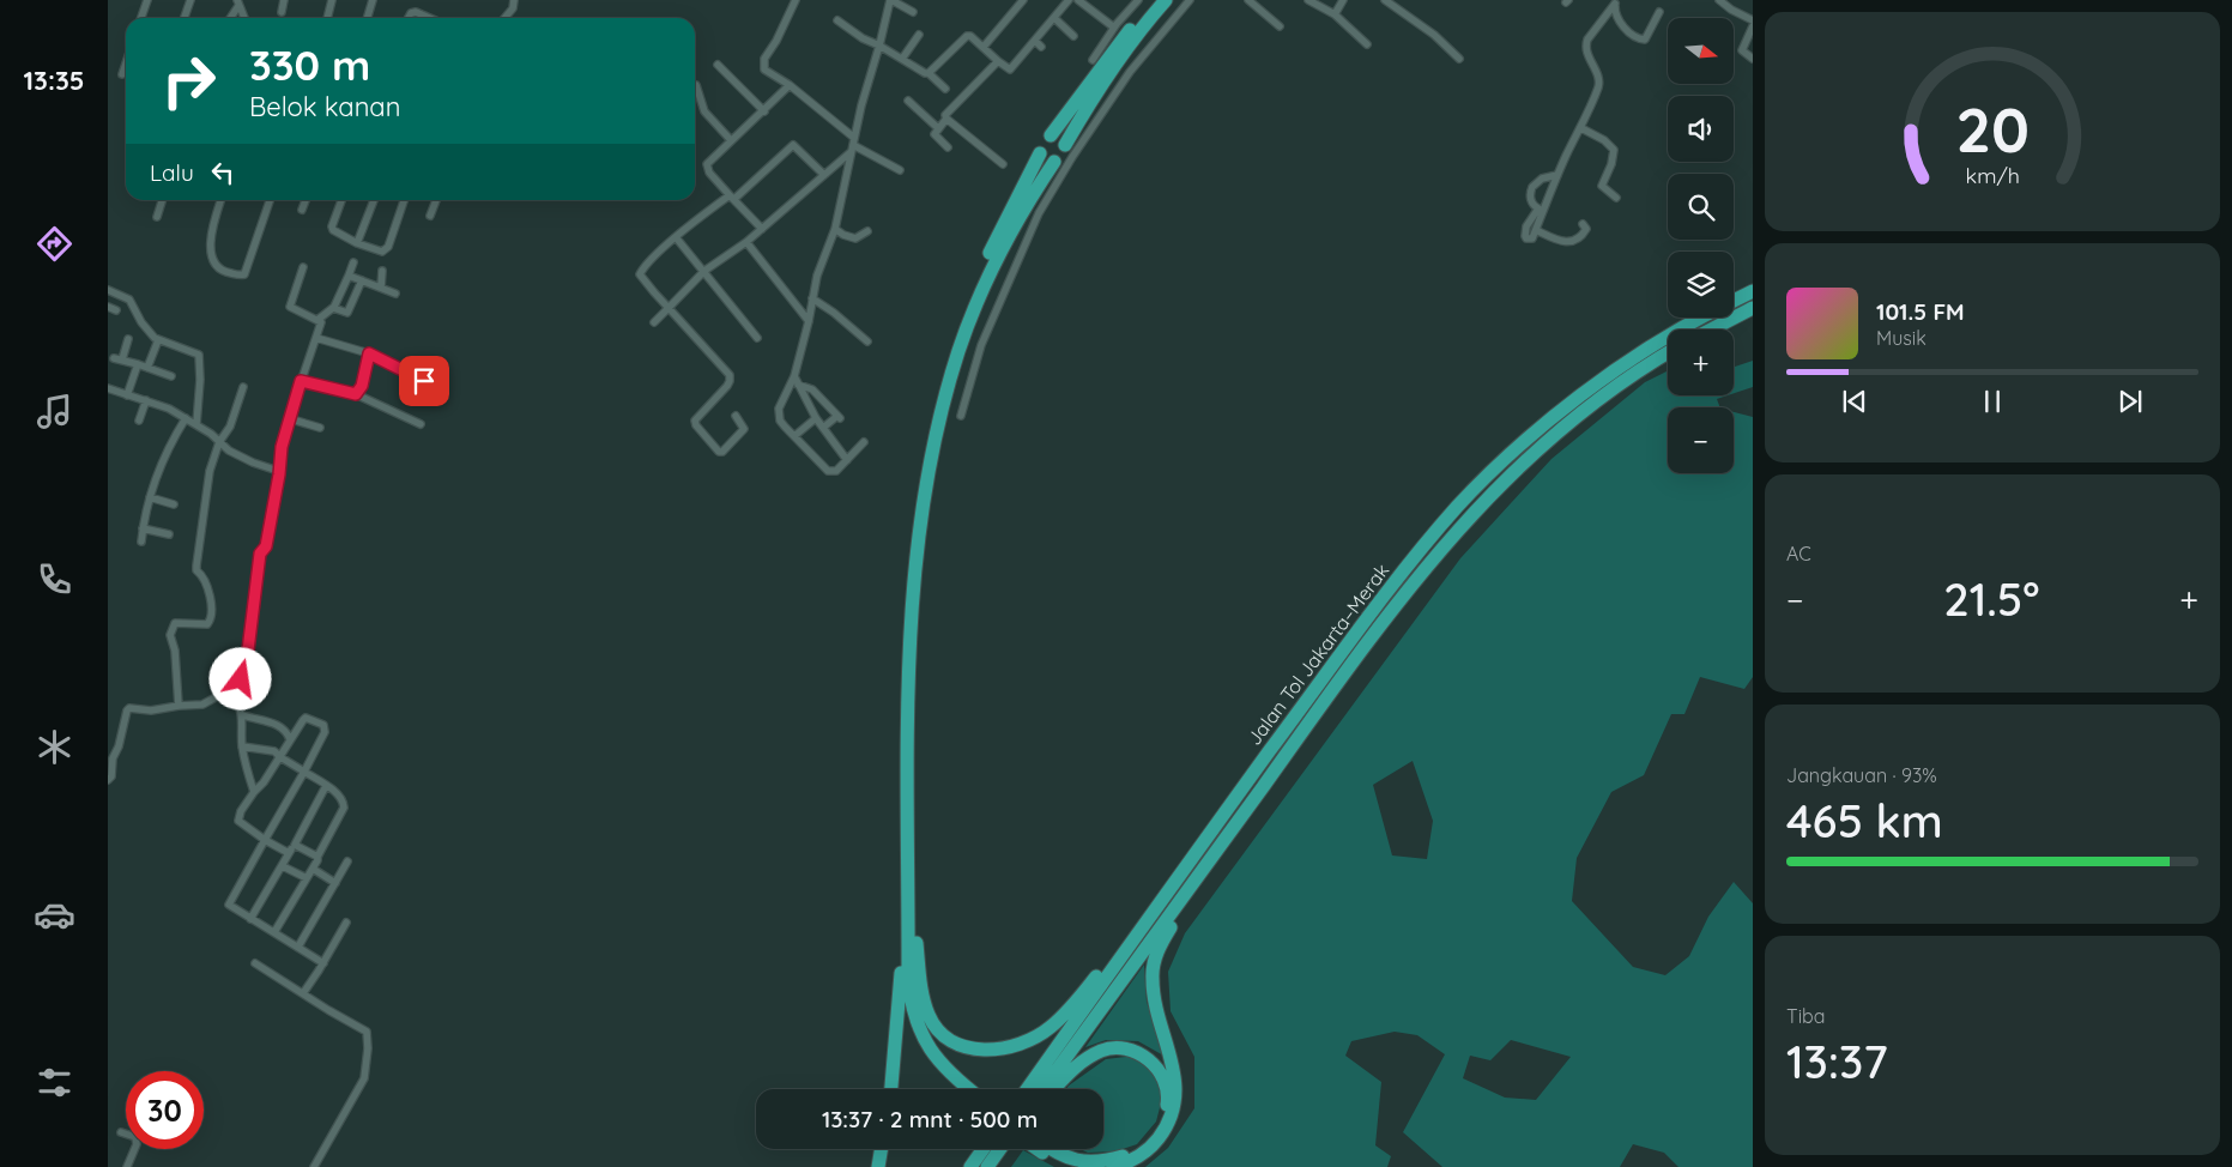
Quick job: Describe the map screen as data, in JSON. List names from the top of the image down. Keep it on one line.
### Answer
{"streets":{"highway":["Jalan Tol Jakarta–Merak"]},"north":"right","page":{"tabs":"13:35","map_buttons":["+","−"],"turn":["330 m","Belok kanan"],"then":"Lalu","song":["101.5 FM","Musik"],"tile":["AC",["Jangkauan · 93%","465 km"],["Tiba","13:37"]],"heat":["−","21.5°","+"],"limit":"30","trip":"13:37 · 2 mnt · 500 m","gauge":["20","km/h"]}}
